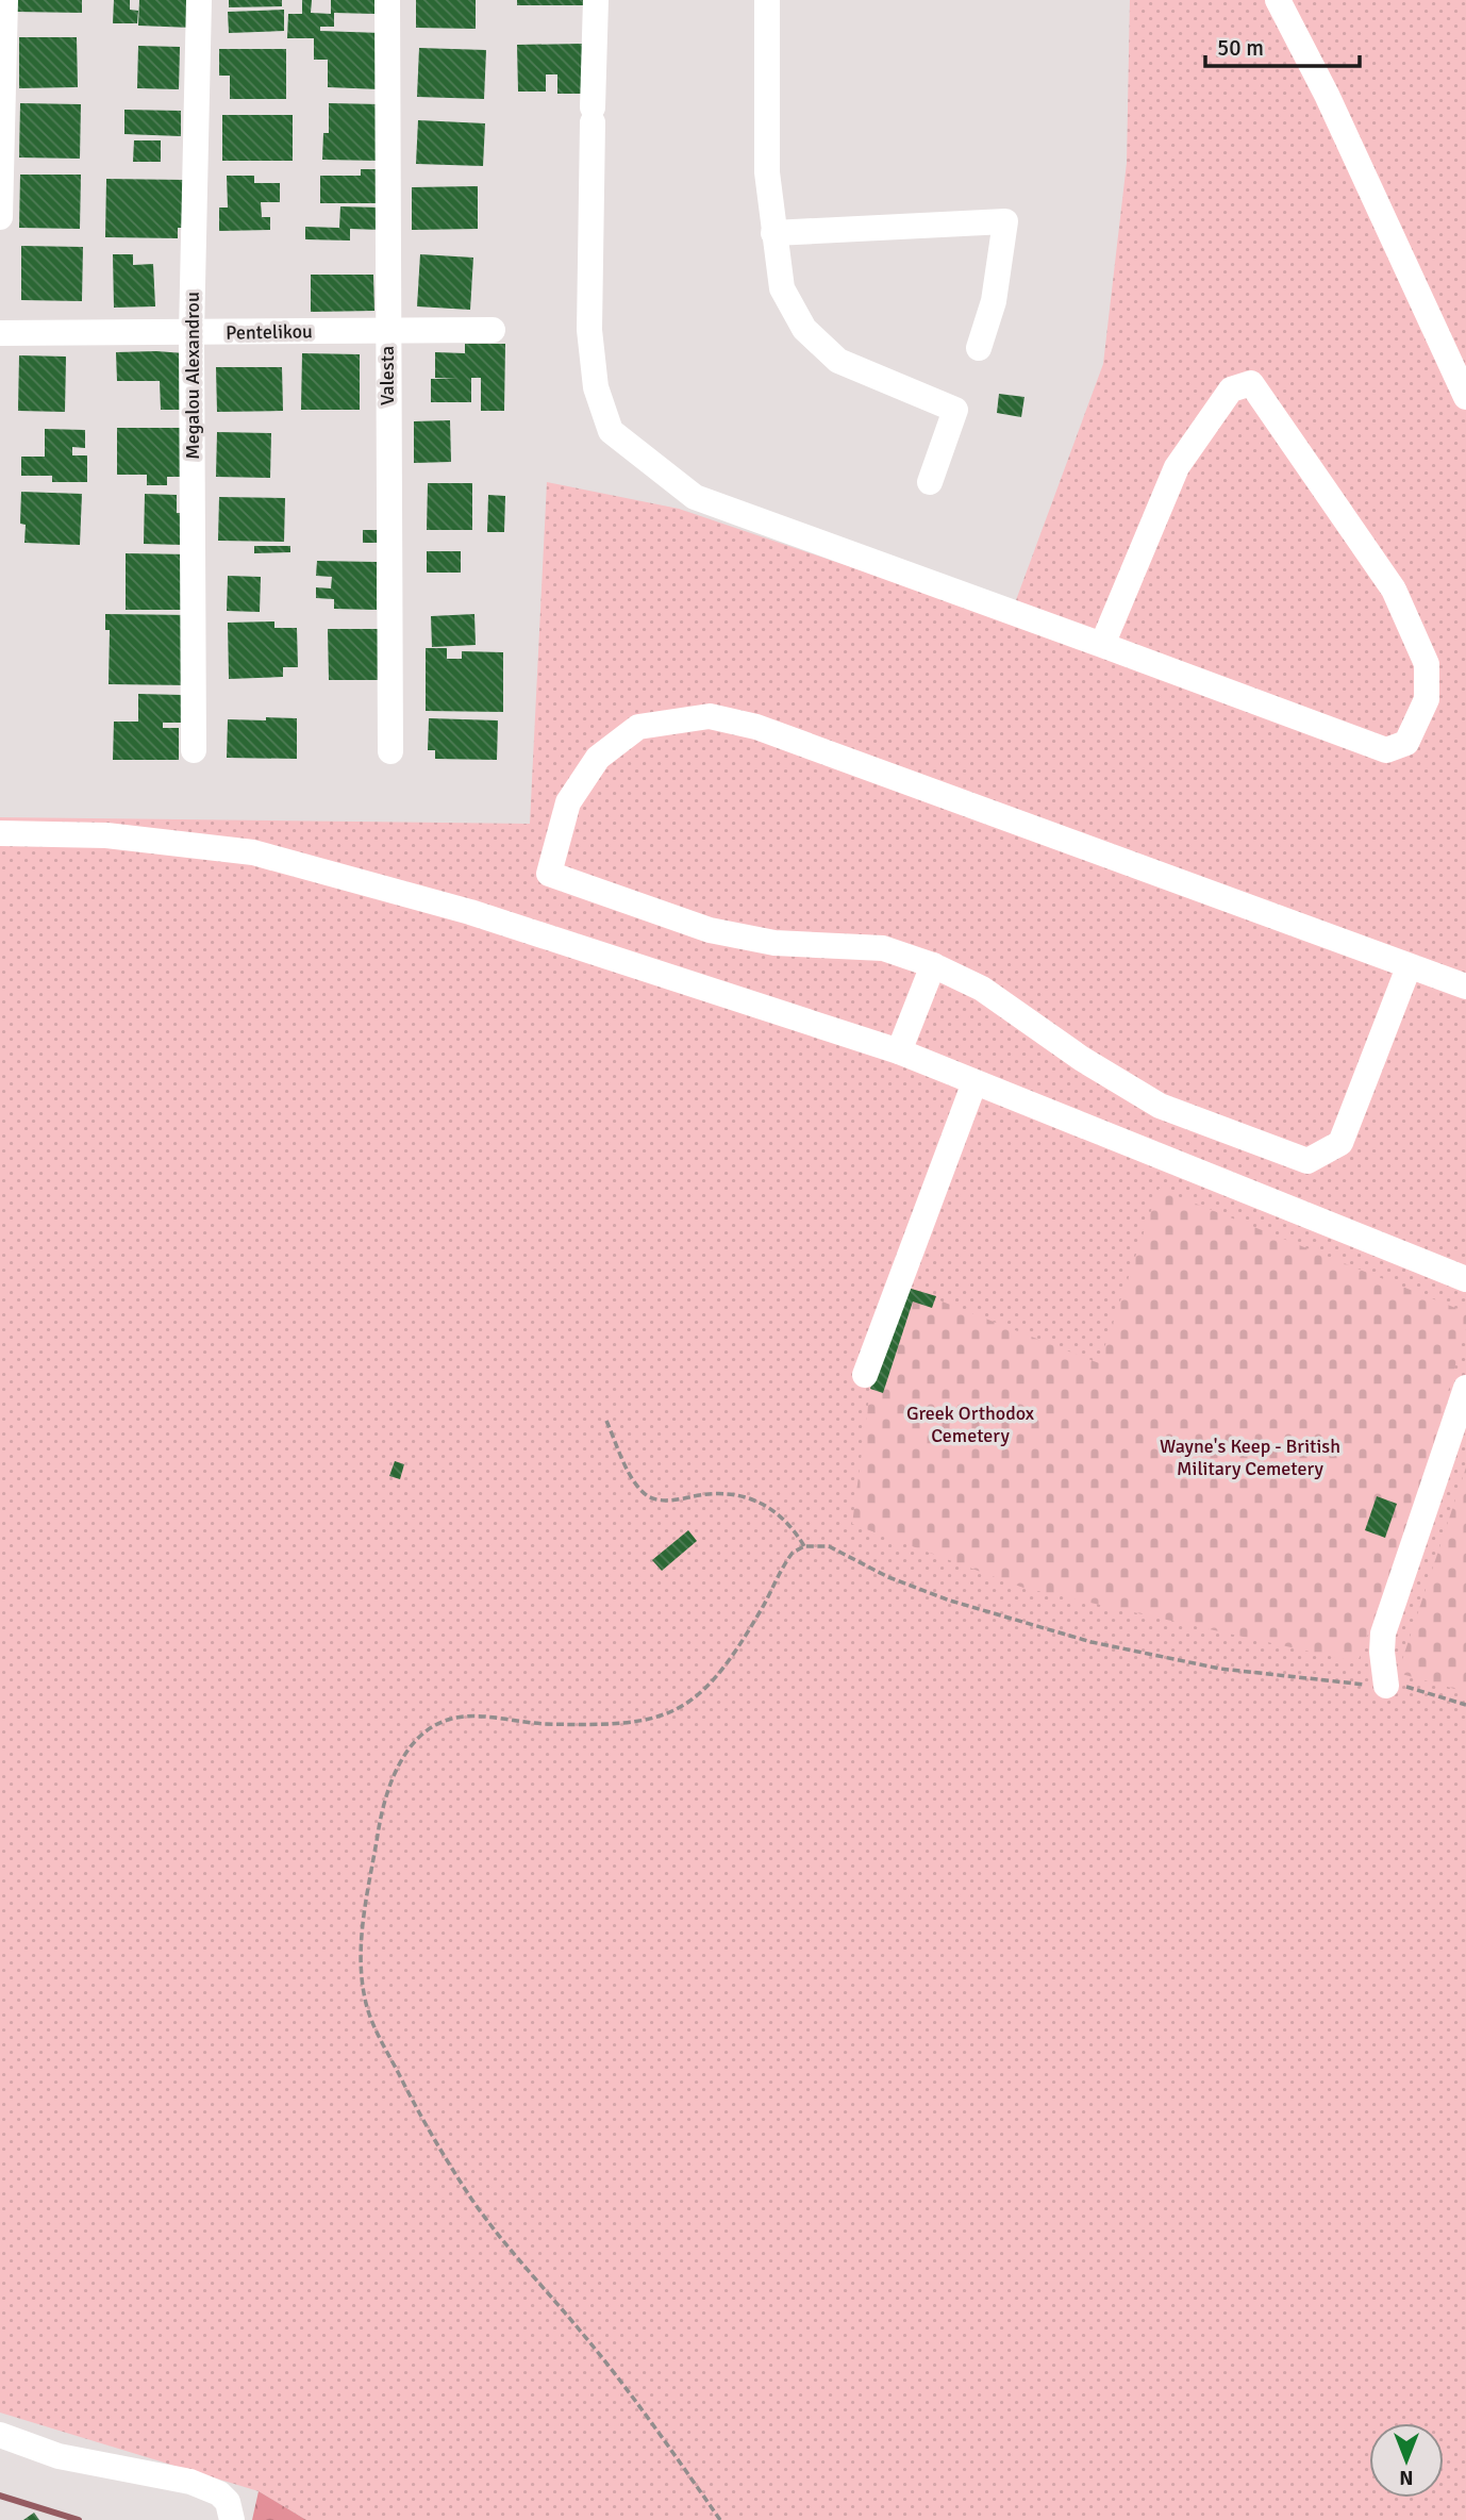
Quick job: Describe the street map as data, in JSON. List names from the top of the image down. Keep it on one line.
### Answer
{"streets":{"street":["Pentelikou","Megalou Alexandrou","Valesta"]},"crossings":[["Pentelikou","Megalou Alexandrou"],["Pentelikou","Valesta"]],"parks":["Greek Orthodox Cemetery","Wayne's Keep - British Military Cemetery"],"scale_bar":"50 m","north":"bottom"}
